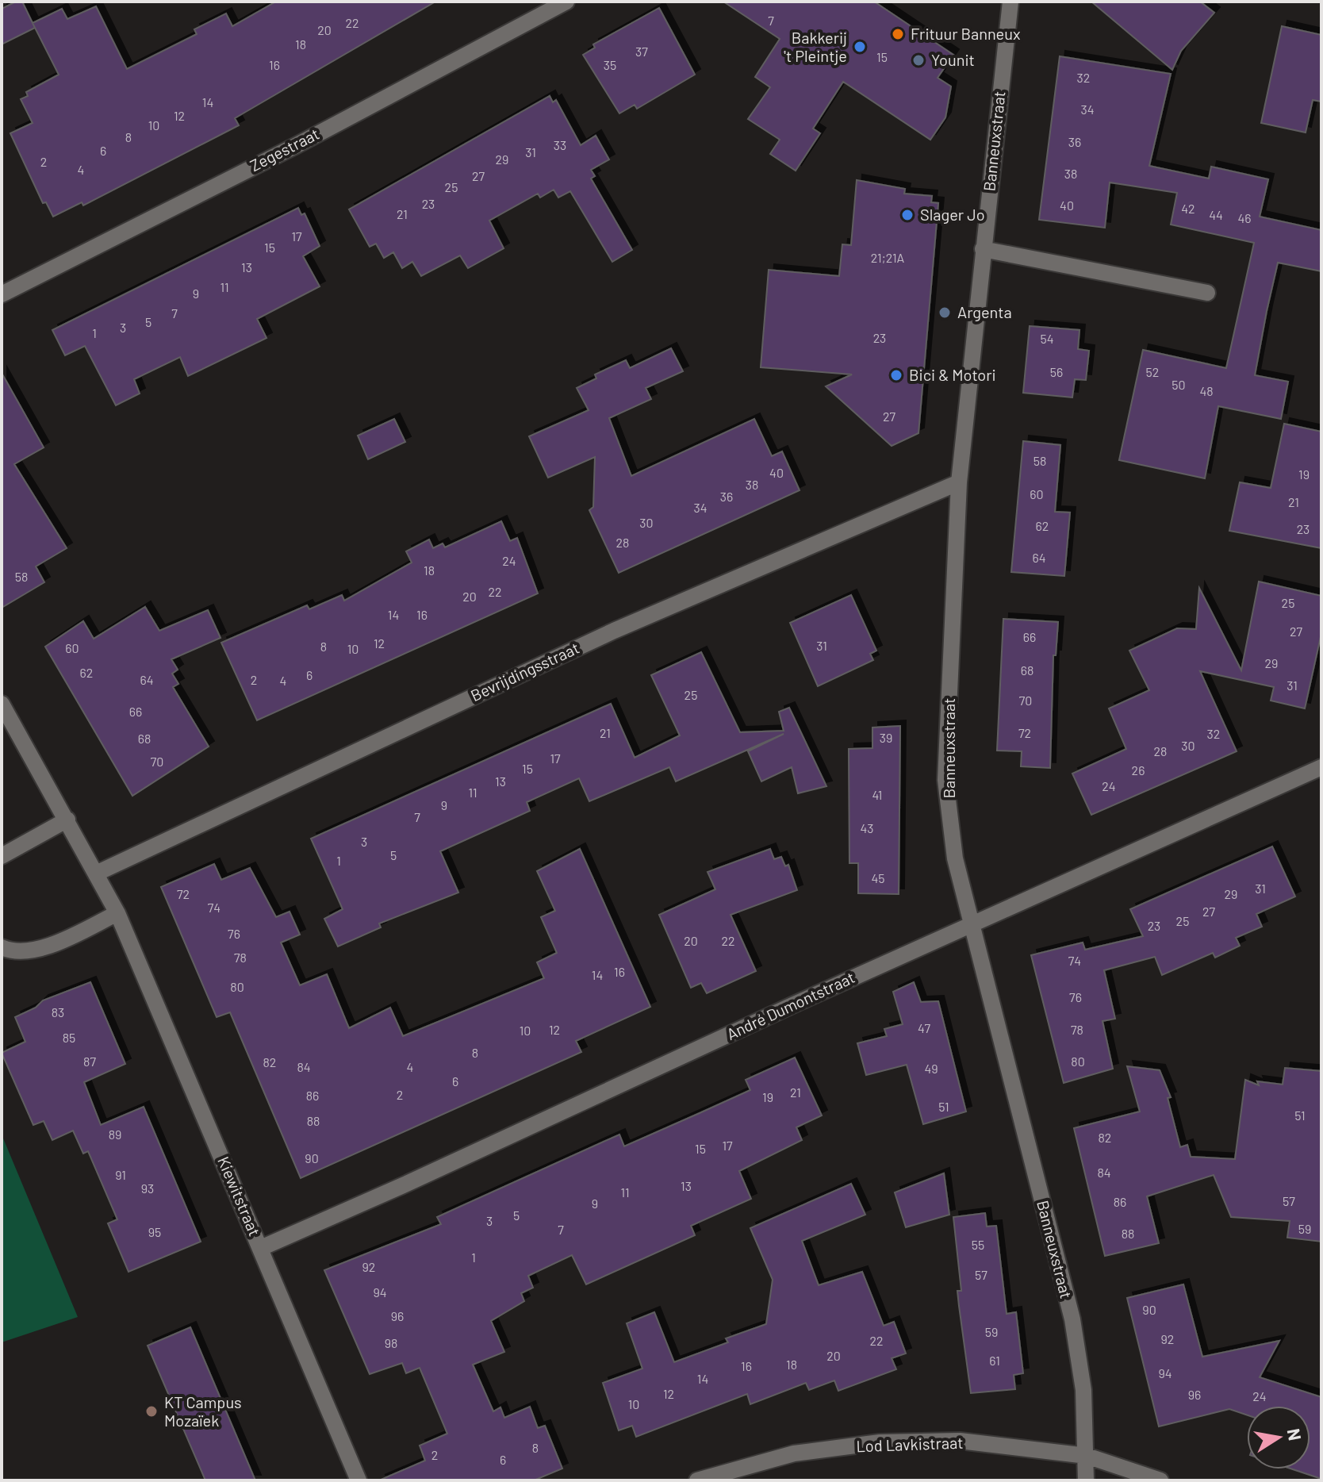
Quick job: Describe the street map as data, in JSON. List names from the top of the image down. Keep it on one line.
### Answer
{"streets":{"street":["Banneuxstraat","Zegestraat","Bevrijdingsstraat","André Dumontstraat","Kiewitstraat","Lod Lavkistraat"]},"crossings":[["Banneuxstraat","Bevrijdingsstraat"],["Banneuxstraat","André Dumontstraat"],["Banneuxstraat","Lod Lavkistraat"],["Bevrijdingsstraat","Kiewitstraat"],["André Dumontstraat","Kiewitstraat"]],"places":["Frituur Banneux","Bakkerij 't Pleintje","Younit","Slager Jo","Argenta","Bici & Motori","KT Campus Mozaïek"],"house_numbers":["7","22","20","18","37","15","16","35","32","14","34","12","10","8","36","33","6","31","29","2","4","38","27","25","23","40","42","21","44","46","17","15","21;21A","13","11","9","7","5","3","1","23","54","56","52","50","48","27","58","40","19","38","60","36","21","34","30","62","23","28","64","24","18","58","22","20","25","14","16","27","66","12","31","8","60","10","29","68","62","6","64","2","4","31","25","70","66","21","72","32","39","68","30","28","17","70","15","26","13","24","11","41","9","7","43","3","5","1","45","31","72","29","74","27","25","23","76","20","22","78","74","16","14","80","76","83","47","12","78","10","85","8","87","80","82","84","4","49","6","21","2","86","19","51","51","88","89","82","17","15","90","84","91","13","93","11","57","86","9","5","3","59","7","95","88","55","1","92","57","94","90","96","59","92","22","98","20","61","18","16","94","14","12","96","24","10","8","2","6"],"north":"right"}
